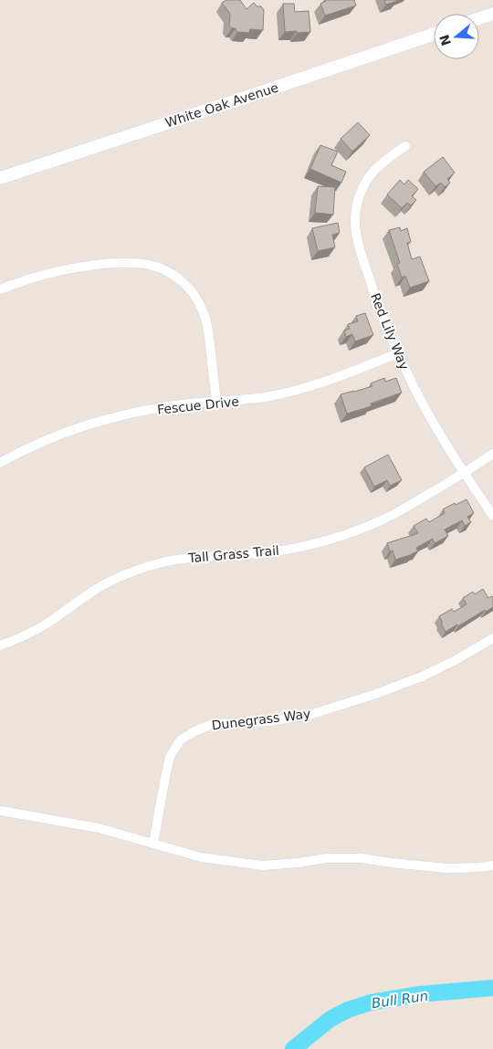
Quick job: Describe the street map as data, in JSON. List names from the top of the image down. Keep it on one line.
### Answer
{"streets":{"street":["White Oak Avenue","Red Lily Way","Fescue Drive","Tall Grass Trail","Dunegrass Way"]},"crossings":[["Red Lily Way","Fescue Drive"],["Red Lily Way","Tall Grass Trail"]],"water":["Bull Run"],"north":"left"}
